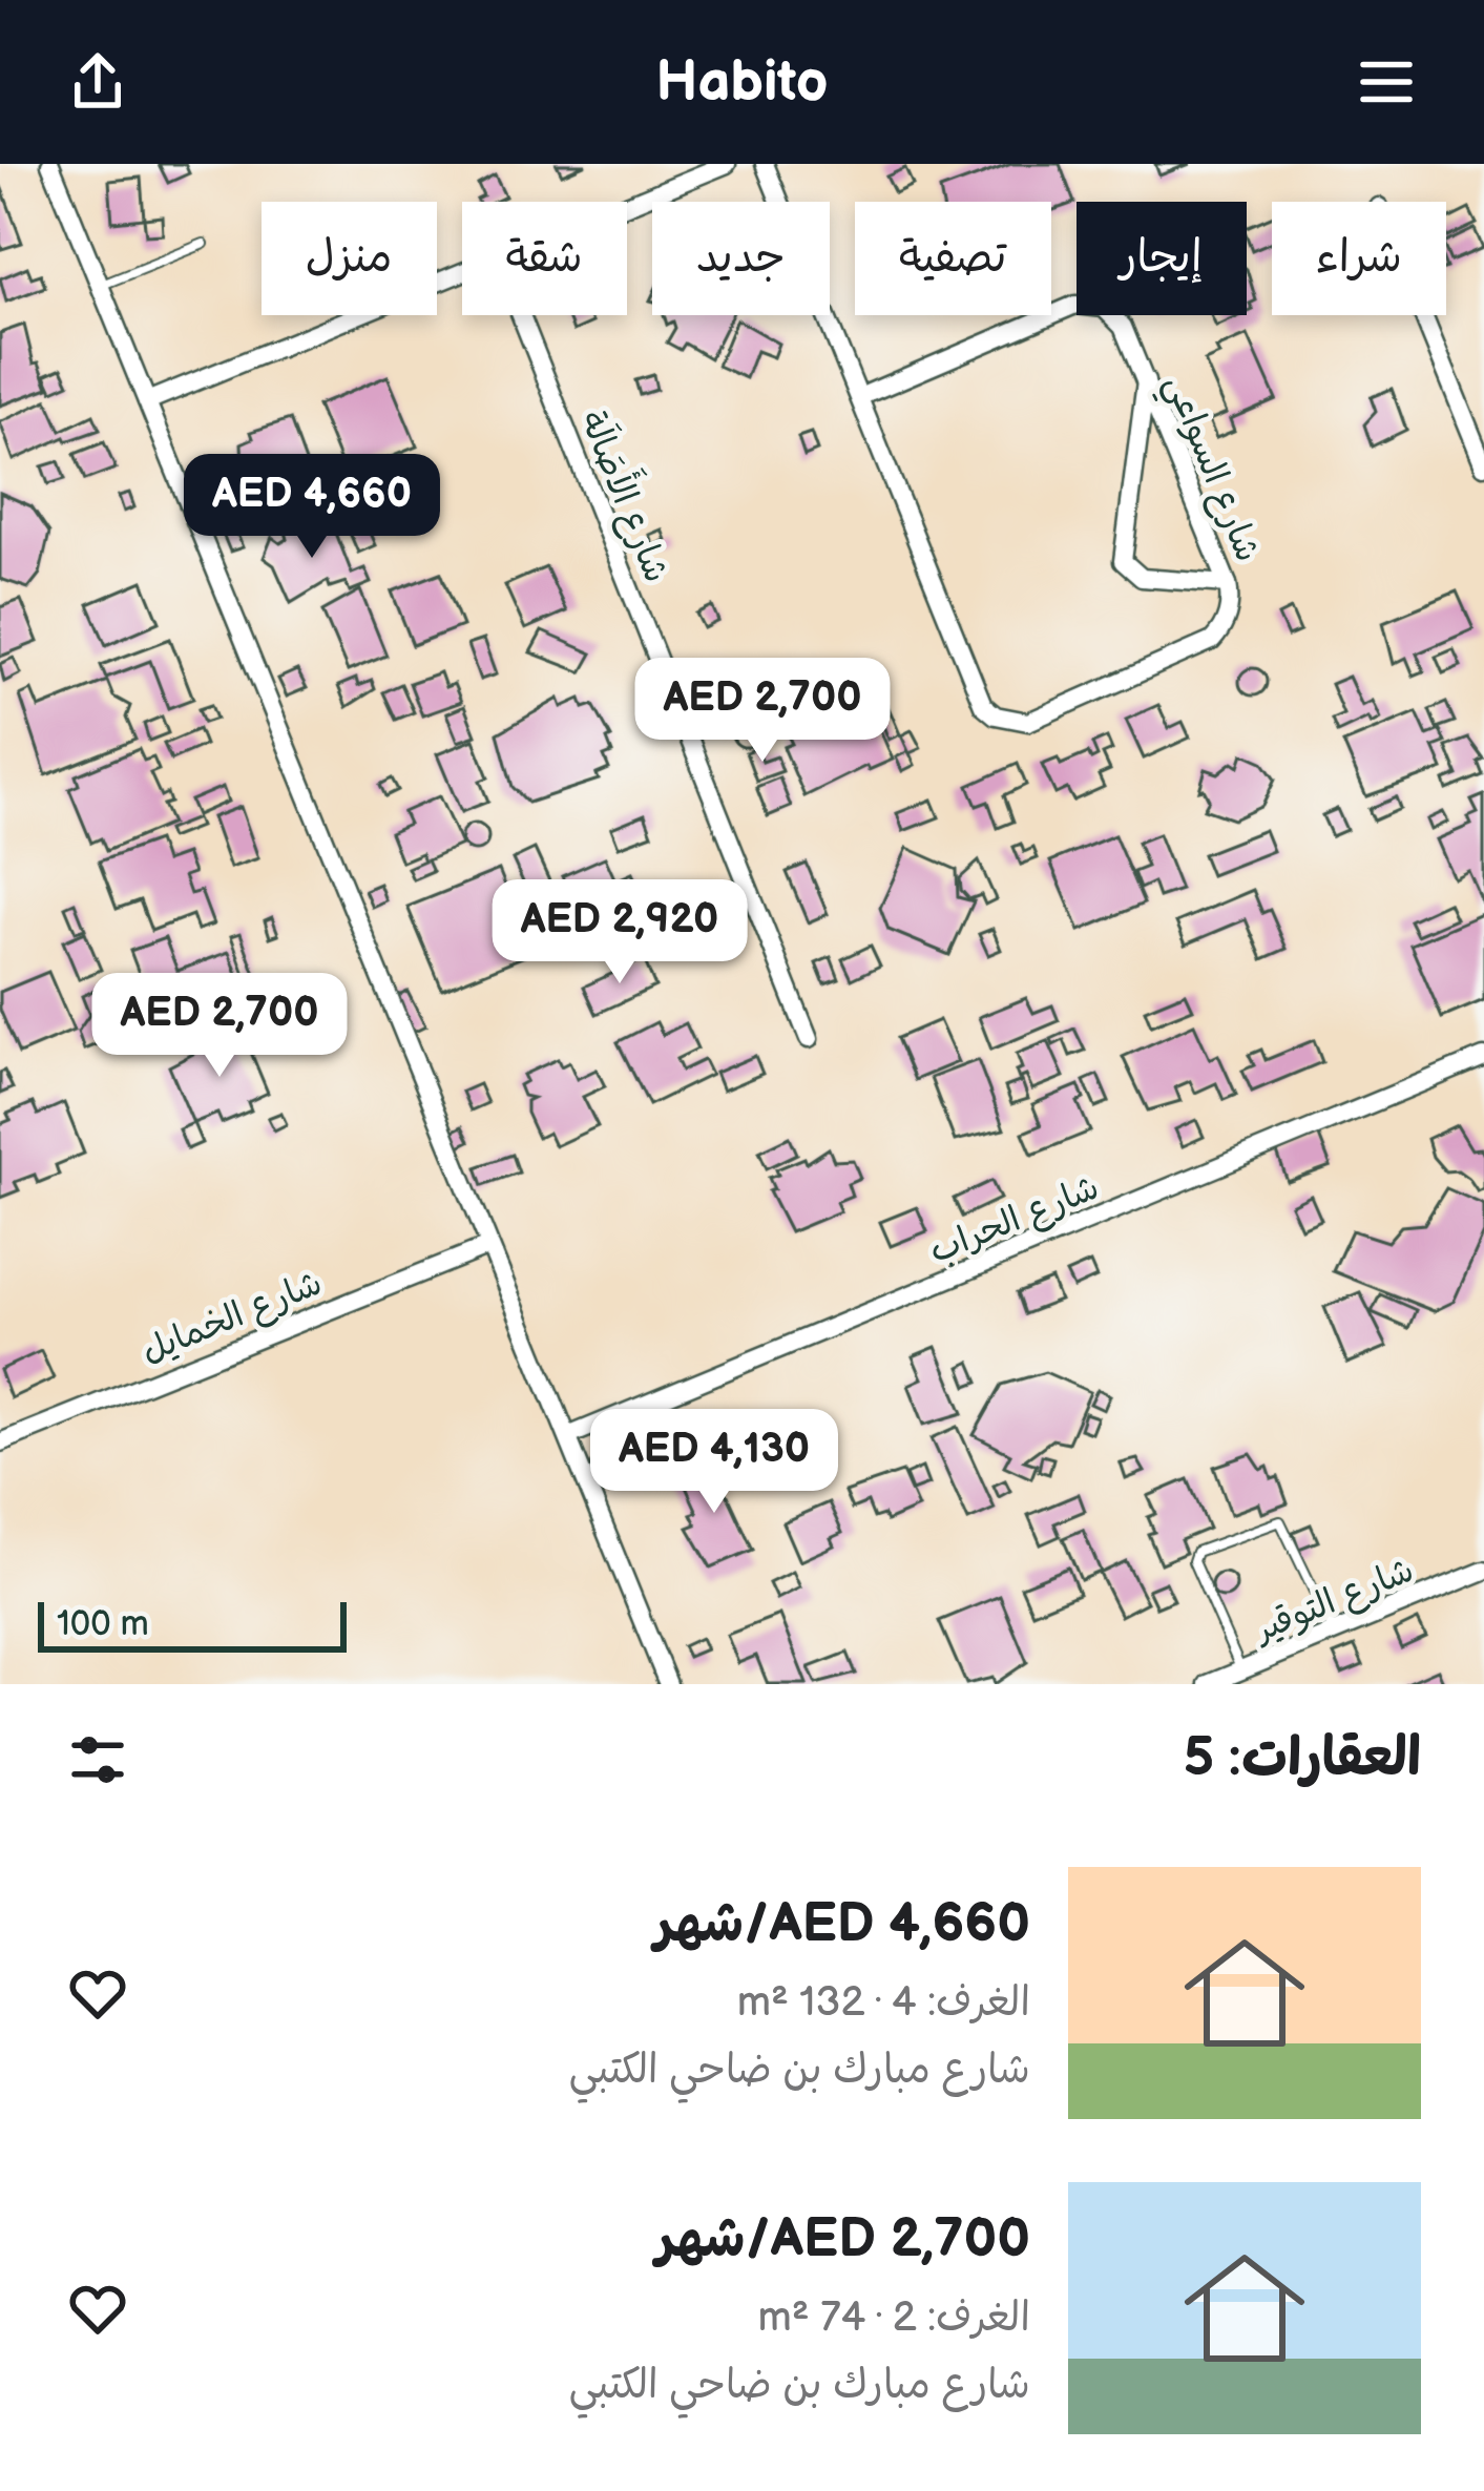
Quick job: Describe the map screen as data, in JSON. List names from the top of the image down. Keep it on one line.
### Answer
{"streets":{"street":["شارع السواعي","شارع الأَصَالَة","شارع الحراب","شارع الخمايل","شارع التوقير"]},"scale_bar":"100 m","page":{"header":"Habito","chip":["شراء","إيجار","تصفية","جديد","شقة","منزل"],"price":["AED 4,660","AED 2,700","AED 2,920","AED 2,700","AED 4,130"],"scale":"100 m","heading":"العقارات: 5","list":[{"name":"AED 4,660/شهر","note":"الغرف: 4 · 132 m² · شارع مبارك بن ضاحي الكتبي"},{"name":"AED 2,700/شهر","note":"الغرف: 2 · 74 m² · شارع مبارك بن ضاحي الكتبي"}]}}
